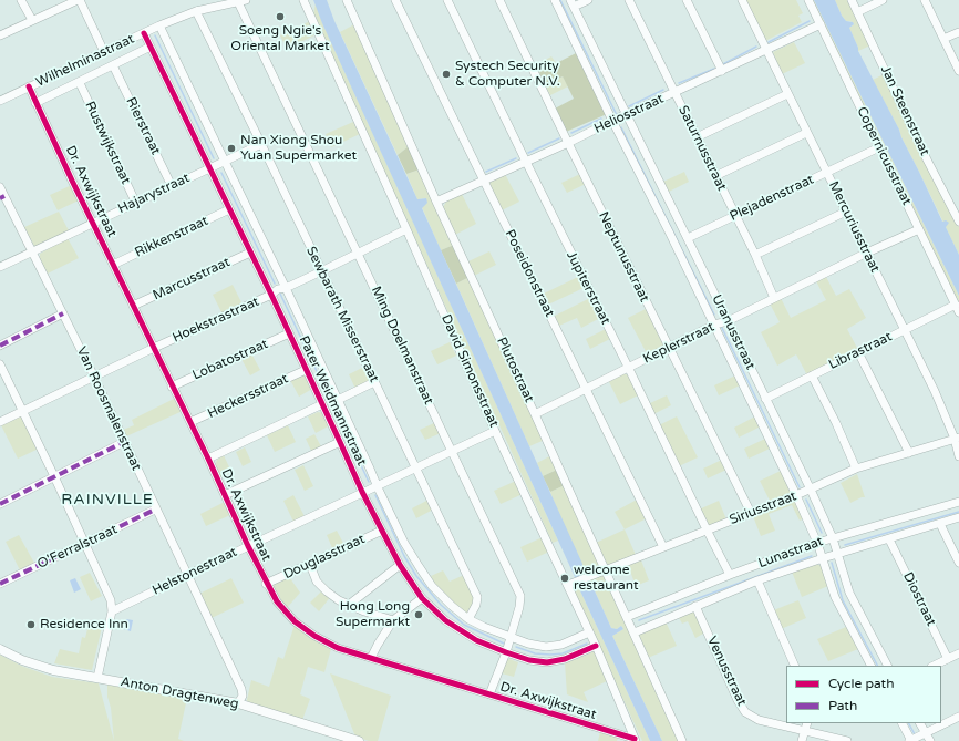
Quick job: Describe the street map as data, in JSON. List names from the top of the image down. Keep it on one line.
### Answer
{"streets":{"main road":["Anton Dragtenweg"],"street":["Wilhelminastraat","Jan Steenstraat","Heliosstraat","Rierstraat","Rustwijkstraat","Saturnusstraat","Copernicusstraat","Dr. Axwijkstraat","Hajarystraat","Plejadenstraat","Mercuriusstraat","Rikkenstraat","Neptunusstraat","Poseidonstraat","Marcusstraat","Jupiterstraat","Sewbarath Misserstraat","Hoekstrastraat","Uranusstraat","Keplerstraat","Ming Doelmanstraat","Librastraat","Lobatostraat","Plutostraat","David Simonsstraat","Heckersstraat","Pater Weidmannstraat","Van Roosmalenstraat","Siriusstraat","O'Ferralstraat","Lunastraat","Douglasstraat","Helstonestraat","Diostraat","Venusstraat"]},"crossings":[["Wilhelminastraat","Dr. Axwijkstraat"],["Wilhelminastraat","Sewbarath Misserstraat"],["Wilhelminastraat","Ming Doelmanstraat"],["Wilhelminastraat","Pater Weidmannstraat"],["Heliosstraat","Saturnusstraat"],["Heliosstraat","Copernicusstraat"],["Heliosstraat","Mercuriusstraat"],["Heliosstraat","Neptunusstraat"],["Heliosstraat","Poseidonstraat"],["Heliosstraat","Jupiterstraat"],["Heliosstraat","Uranusstraat"],["Heliosstraat","Plutostraat"],["Rierstraat","Hajarystraat"],["Rustwijkstraat","Hajarystraat"],["Saturnusstraat","Plejadenstraat"],["Saturnusstraat","Keplerstraat"],["Copernicusstraat","Plejadenstraat"],["Copernicusstraat","Keplerstraat"],["Copernicusstraat","Librastraat"],["Dr. Axwijkstraat","Hajarystraat"],["Dr. Axwijkstraat","Rikkenstraat"],["Dr. Axwijkstraat","Marcusstraat"],["Dr. Axwijkstraat","Hoekstrastraat"],["Dr. Axwijkstraat","Ming Doelmanstraat"],["Dr. Axwijkstraat","Lobatostraat"],["Dr. Axwijkstraat","David Simonsstraat"],["Dr. Axwijkstraat","Heckersstraat"],["Dr. Axwijkstraat","Douglasstraat"],["Dr. Axwijkstraat","Helstonestraat"],["Hajarystraat","Sewbarath Misserstraat"],["Hajarystraat","Pater Weidmannstraat"],["Hajarystraat","Van Roosmalenstraat"],["Plejadenstraat","Mercuriusstraat"],["Plejadenstraat","Uranusstraat"],["Mercuriusstraat","Keplerstraat"],["Mercuriusstraat","Librastraat"],["Mercuriusstraat","Siriusstraat"],["Rikkenstraat","Pater Weidmannstraat"],["Neptunusstraat","Keplerstraat"],["Neptunusstraat","Siriusstraat"],["Poseidonstraat","Keplerstraat"],["Poseidonstraat","Siriusstraat"],["Marcusstraat","Pater Weidmannstraat"],["Jupiterstraat","Keplerstraat"],["Jupiterstraat","Siriusstraat"],["Jupiterstraat","Lunastraat"],["Sewbarath Misserstraat","Hoekstrastraat"],["Sewbarath Misserstraat","Pater Weidmannstraat"],["Sewbarath Misserstraat","Helstonestraat"],["Hoekstrastraat","Ming Doelmanstraat"],["Hoekstrastraat","David Simonsstraat"],["Hoekstrastraat","Pater Weidmannstraat"],["Hoekstrastraat","Van Roosmalenstraat"],["Uranusstraat","Keplerstraat"],["Uranusstraat","Librastraat"],["Uranusstraat","Siriusstraat"],["Uranusstraat","Lunastraat"],["Keplerstraat","Plutostraat"],["Ming Doelmanstraat","Pater Weidmannstraat"],["Ming Doelmanstraat","Helstonestraat"],["Lobatostraat","Pater Weidmannstraat"],["Plutostraat","Siriusstraat"],["Plutostraat","Lunastraat"],["David Simonsstraat","Pater Weidmannstraat"],["David Simonsstraat","Siriusstraat"],["David Simonsstraat","Helstonestraat"],["Heckersstraat","Pater Weidmannstraat"],["Pater Weidmannstraat","Douglasstraat"],["Pater Weidmannstraat","Helstonestraat"],["Van Roosmalenstraat","O'Ferralstraat"],["Van Roosmalenstraat","Helstonestraat"],["Van Roosmalenstraat","Anton Dragtenweg"],["Lunastraat","Diostraat"],["Lunastraat","Venusstraat"]],"districts":["RAINVILLE"],"places":["Soeng Ngie's Oriental Market","Systech Security & Computer N.V.","Nan Xiong Shou Yuan Supermarket","welcome restaurant","Hong Long Supermarkt","Residence Inn"],"legend":["Cycle path","Path"]}
